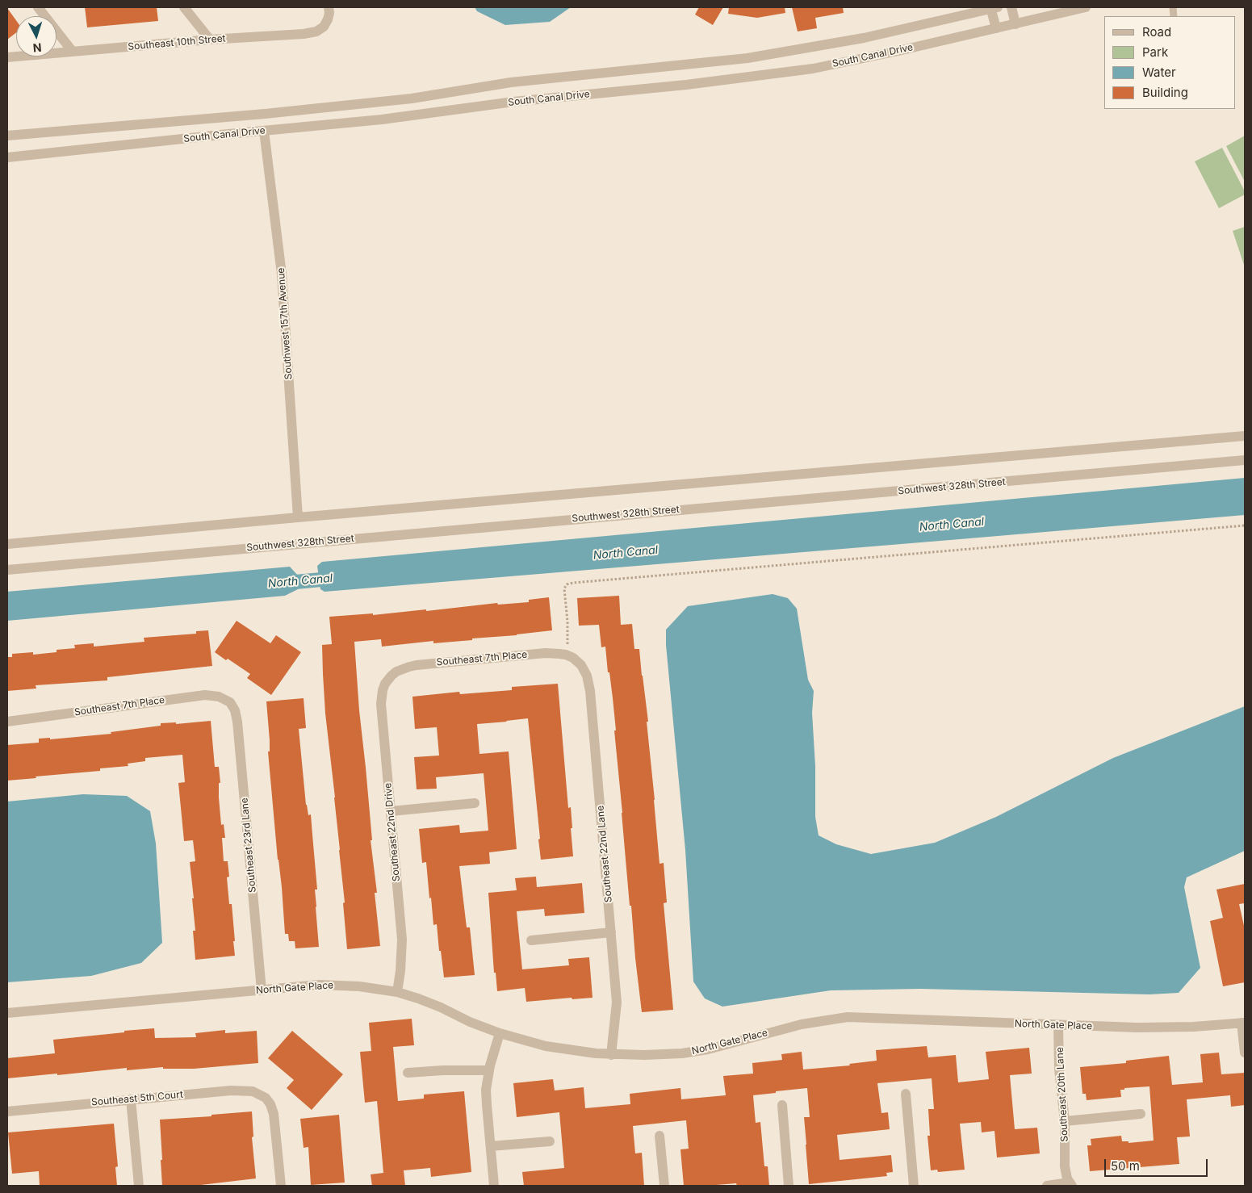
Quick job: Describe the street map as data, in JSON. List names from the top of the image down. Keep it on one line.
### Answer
{"streets":{"street":["Southeast 10th Street","South Canal Drive","Southwest 157th Avenue","Southwest 328th Street","Southeast 7th Place","Southeast 22nd Drive","Southeast 23rd Lane","Southeast 22nd Lane","North Gate Place","Southeast 20th Lane","Southeast 5th Court"]},"crossings":[["South Canal Drive","Southwest 157th Avenue"],["Southeast 7th Place","Southeast 22nd Drive"],["Southeast 7th Place","Southeast 23rd Lane"],["Southeast 7th Place","Southeast 22nd Lane"],["Southeast 22nd Drive","North Gate Place"],["Southeast 23rd Lane","North Gate Place"],["Southeast 22nd Lane","North Gate Place"],["North Gate Place","Southeast 20th Lane"]],"water":["North Canal"],"legend":["Road","Park","Water","Building"],"scale_bar":"50 m","north":"bottom"}
